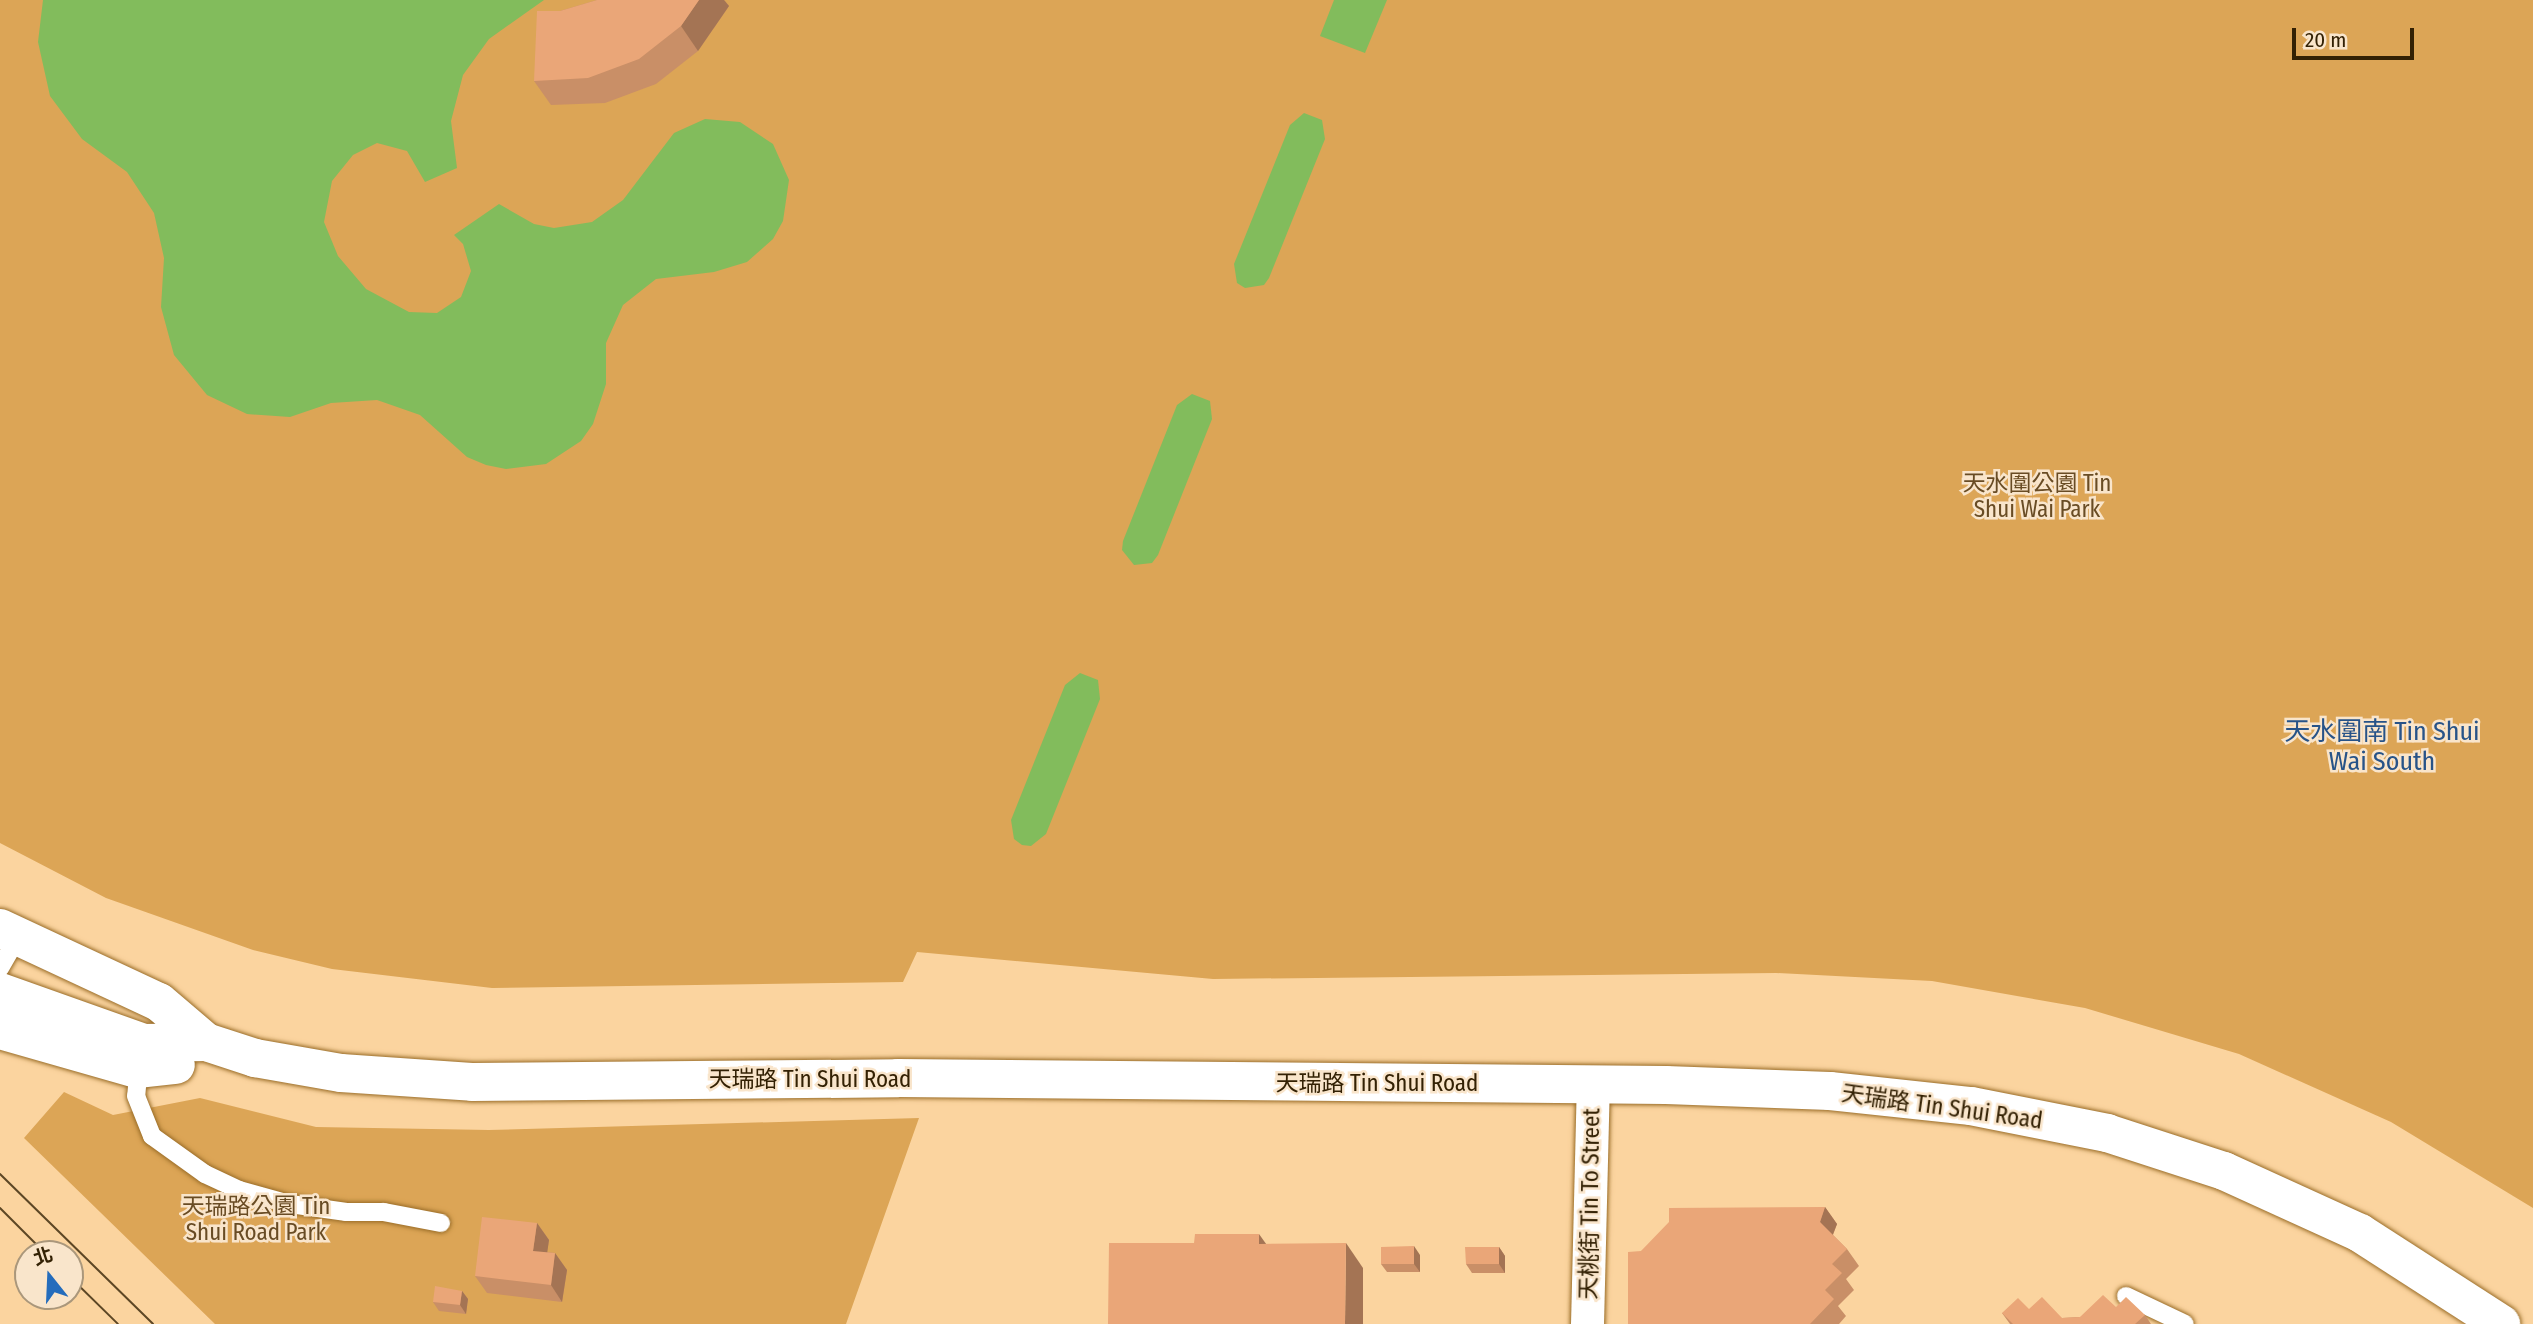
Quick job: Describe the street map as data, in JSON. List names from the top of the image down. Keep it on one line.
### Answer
{"streets":{"main road":["天瑞路 Tin Shui Road"],"street":["天桃街 Tin To Street"]},"crossings":[["天瑞路 Tin Shui Road","天桃街 Tin To Street"]],"districts":["天水圍南 Tin Shui Wai South"],"parks":["天水圍公園 Tin Shui Wai Park","天瑞路公園 Tin Shui Road Park"],"scale_bar":"20 m","north":"top"}
